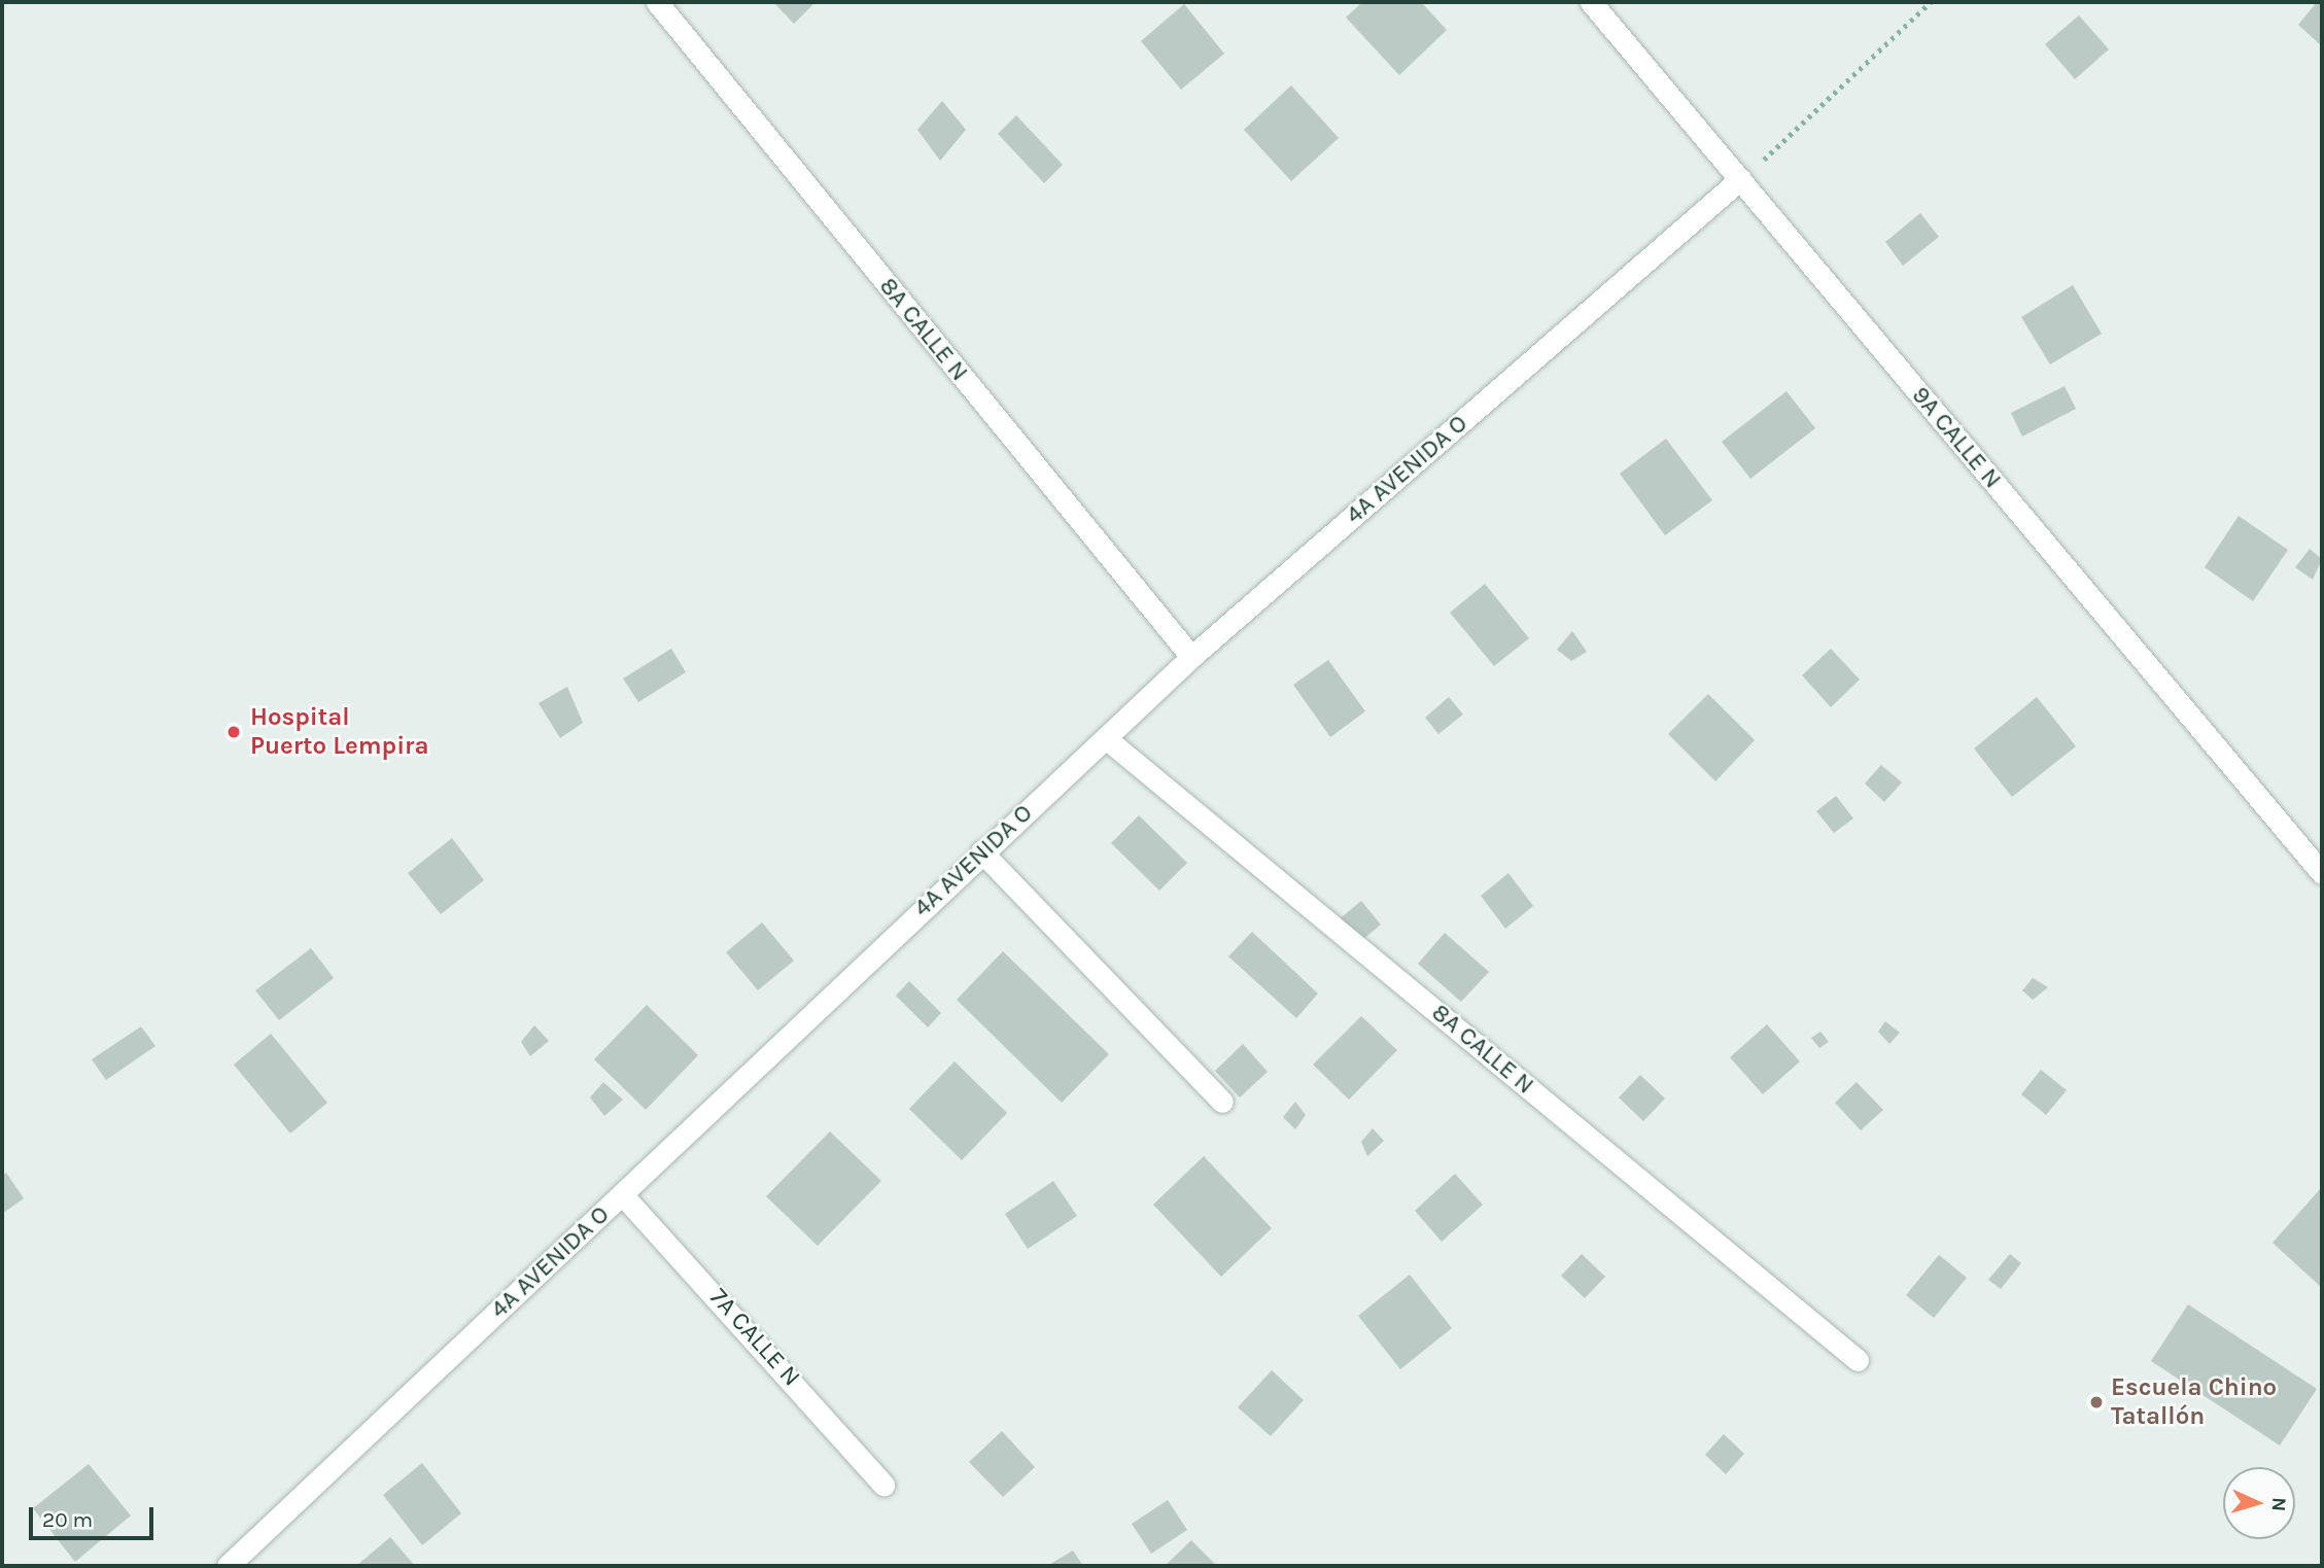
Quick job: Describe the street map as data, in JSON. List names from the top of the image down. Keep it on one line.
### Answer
{"streets":{"street":["8A CALLE N","9A CALLE N","4A AVENIDA O","7A CALLE N"]},"crossings":[["8A CALLE N","4A AVENIDA O"],["9A CALLE N","4A AVENIDA O"],["4A AVENIDA O","7A CALLE N"]],"places":["Hospital Puerto Lempira","Escuela Chino Tatallón"],"scale_bar":"20 m","north":"right"}
